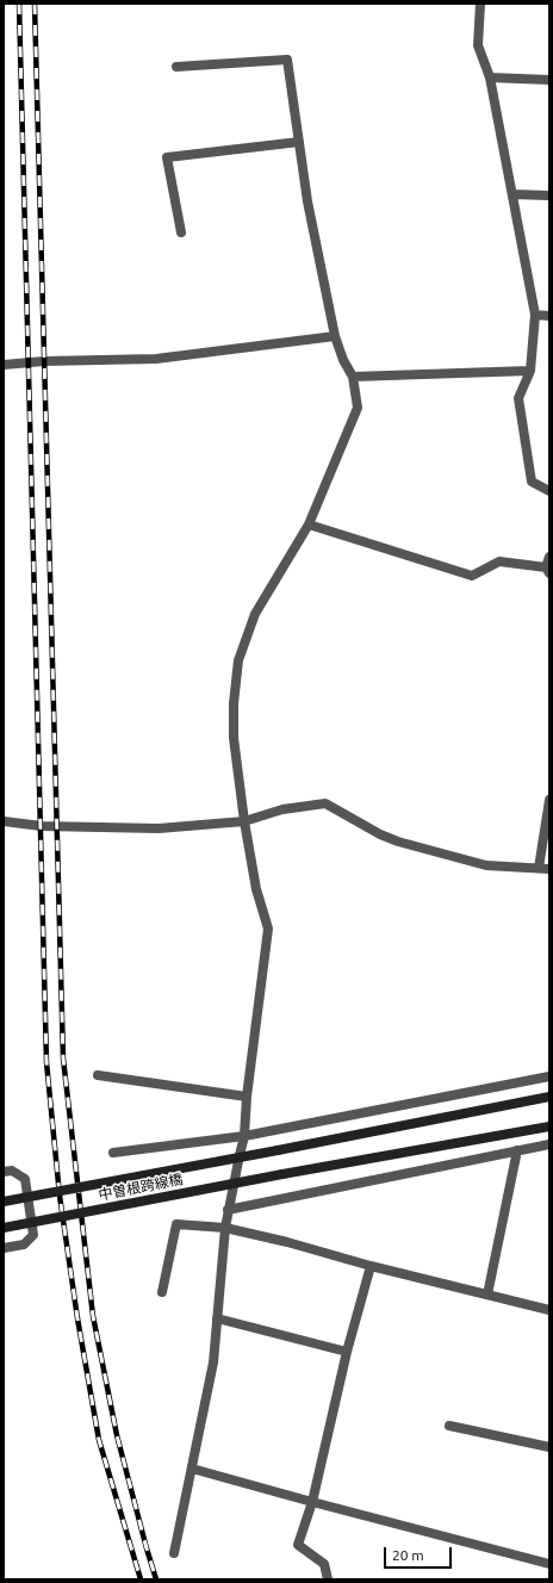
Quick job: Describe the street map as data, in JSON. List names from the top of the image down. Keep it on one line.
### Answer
{"streets":{"street":["中曽根跨線橋"]},"scale_bar":"20 m"}
